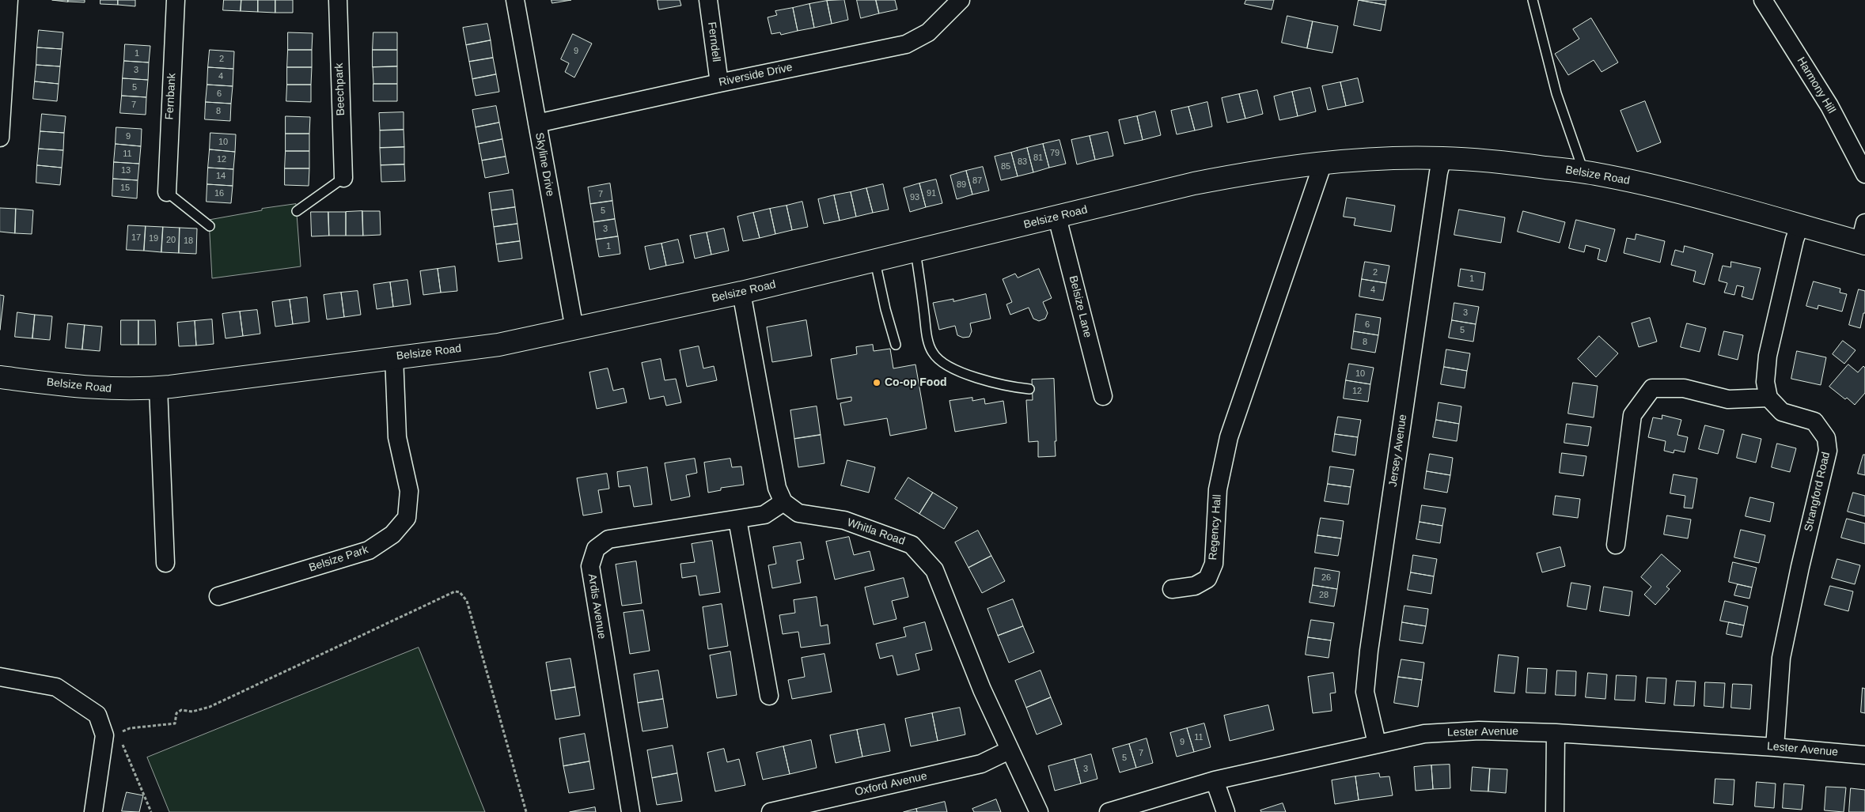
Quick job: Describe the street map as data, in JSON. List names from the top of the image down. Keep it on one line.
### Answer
{"streets":{"street":["Ferndell","Riverside Drive","Harmony Hill","Beechpark","Fernbank","Skyline Drive","Belsize Road","Belsize Lane","Jersey Avenue","Strangford Road","Regency Hall","Whitla Road","Belsize Park","Ardis Avenue","Lester Avenue","Oxford Avenue"]},"crossings":[["Ferndell","Riverside Drive"],["Riverside Drive","Skyline Drive"],["Skyline Drive","Belsize Road"],["Belsize Road","Belsize Lane"],["Belsize Road","Jersey Avenue"],["Belsize Road","Regency Hall"],["Belsize Road","Belsize Park"],["Jersey Avenue","Lester Avenue"],["Strangford Road","Lester Avenue"],["Whitla Road","Ardis Avenue"],["Whitla Road","Oxford Avenue"]],"places":["Co-op Food"],"house_numbers":["9","1","2","3","4","5","6","7","8","9","10","79","11","81","12","83","85","13","14","87","89","15","16","91","7","93","5","3","17","19","20","18","1","2","1","4","3","6","5","8","10","12","26","28","11","9","7","5","3"]}
